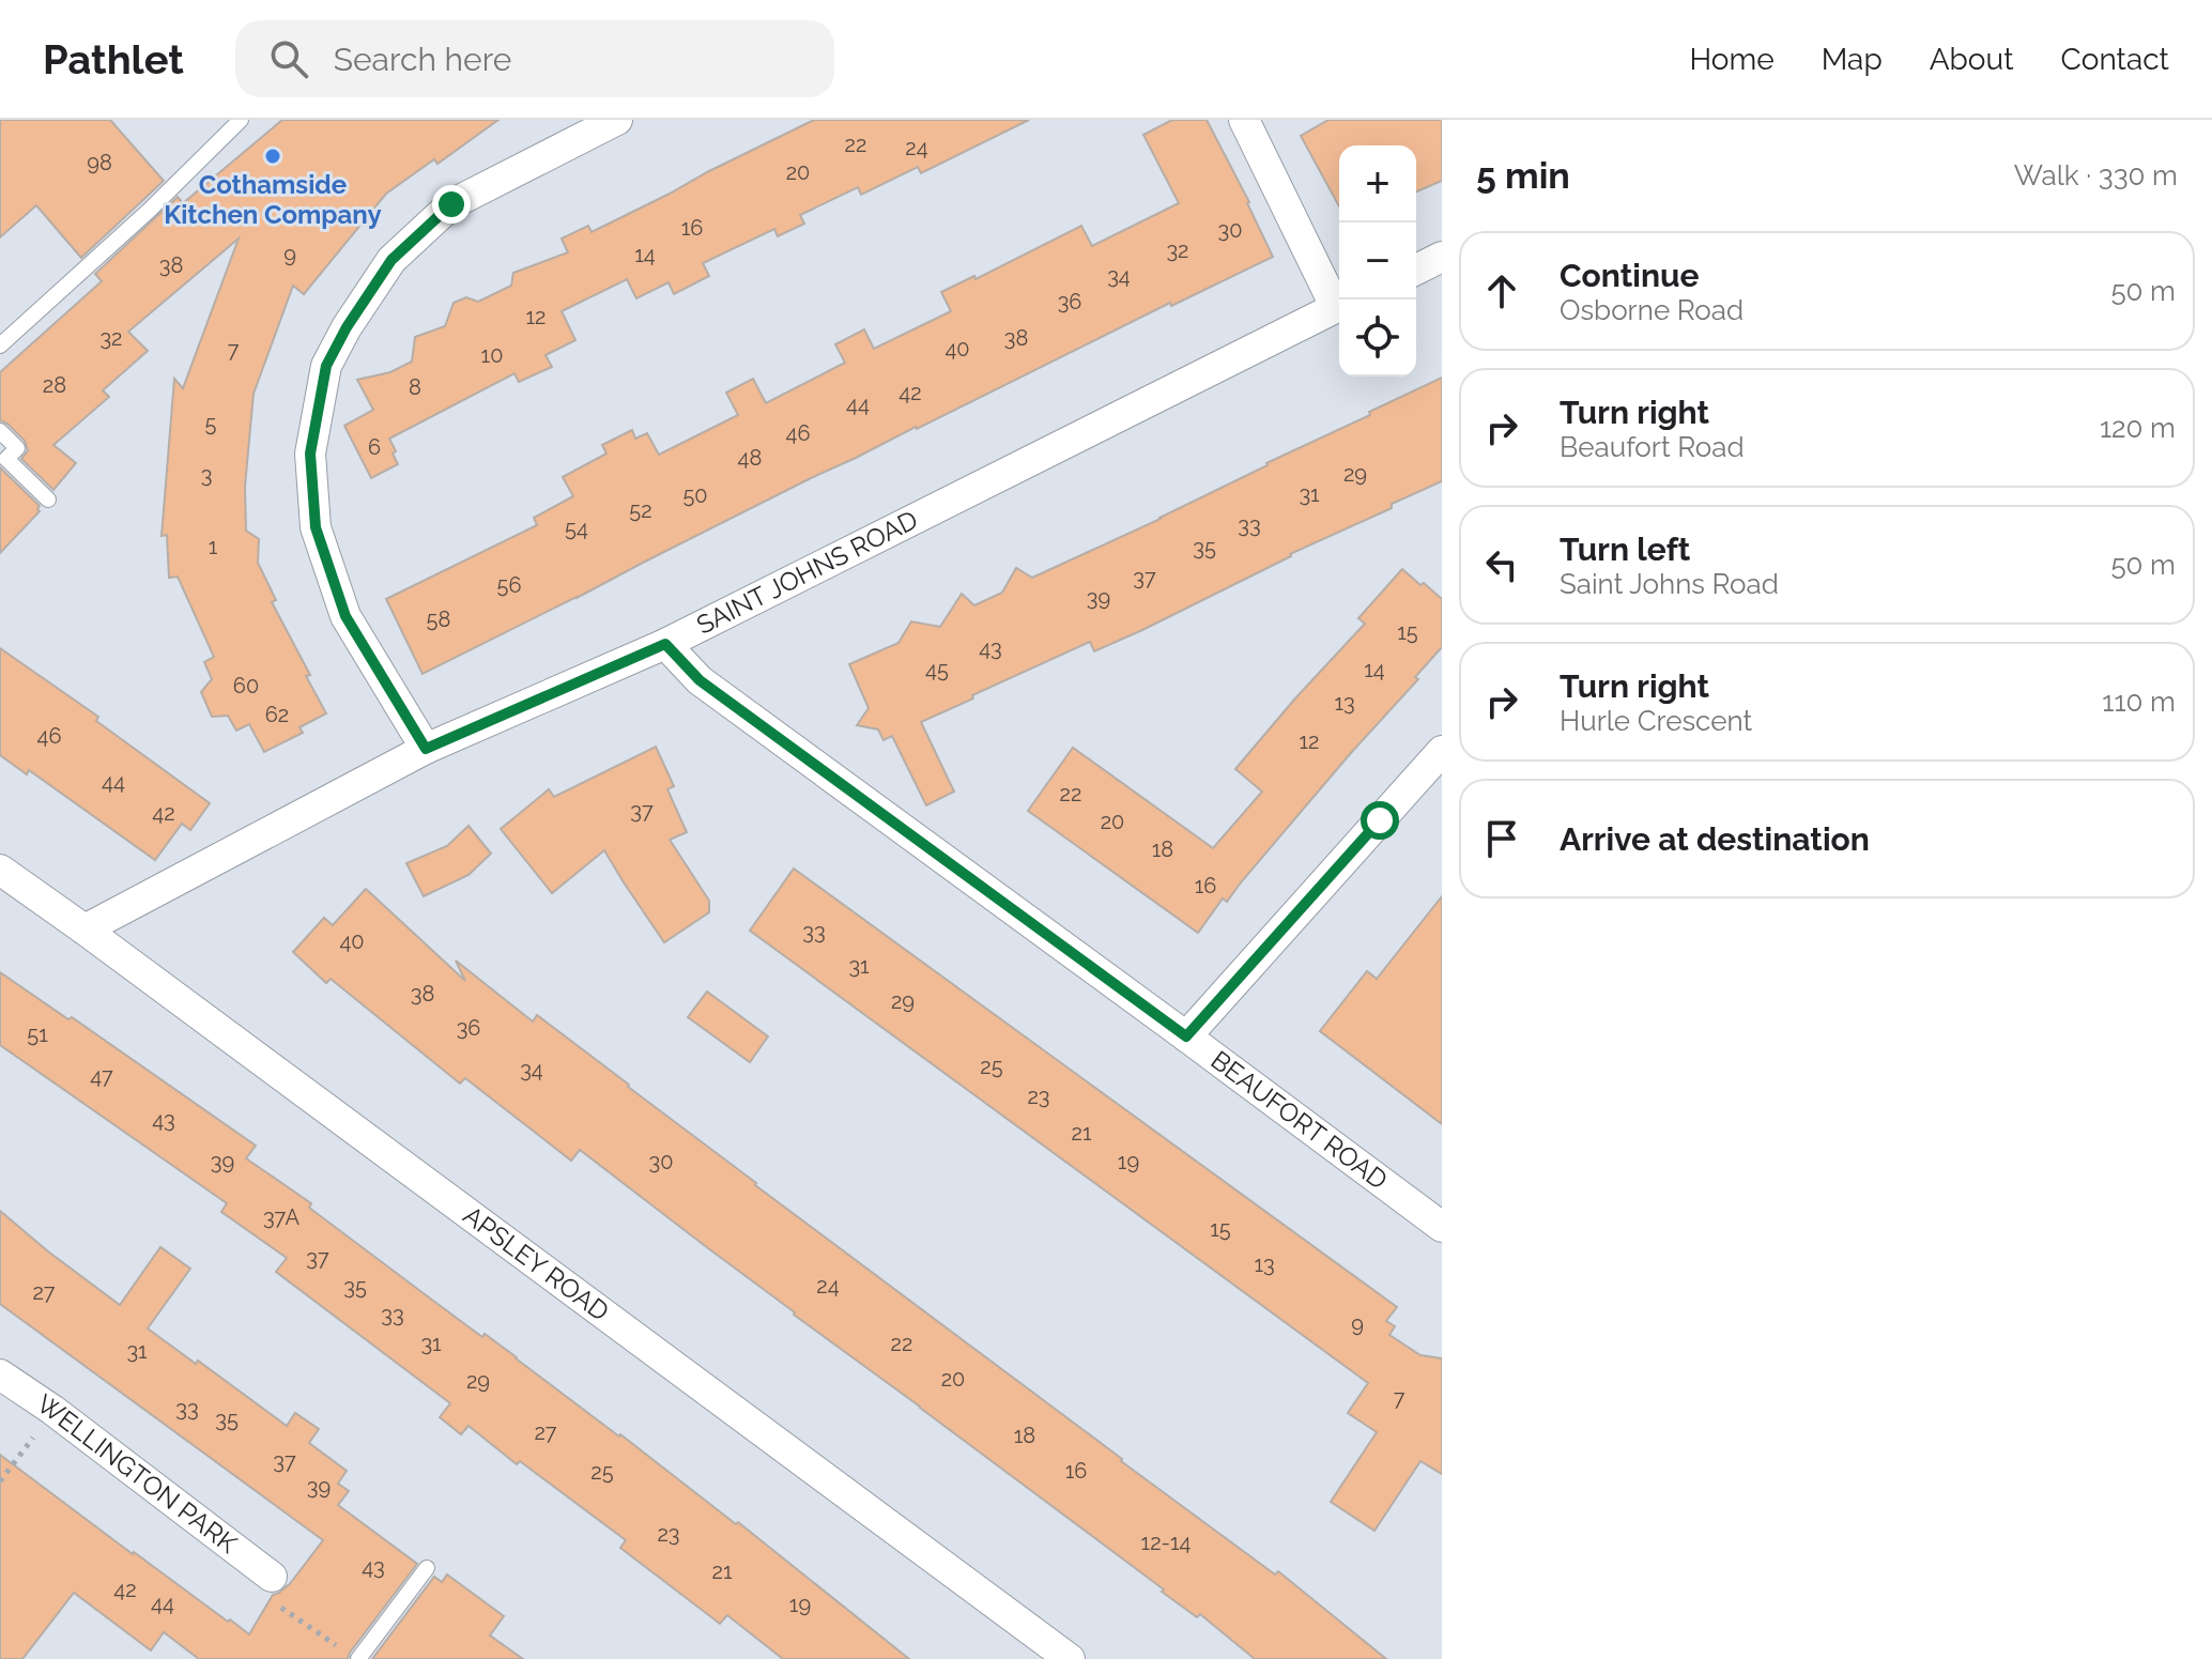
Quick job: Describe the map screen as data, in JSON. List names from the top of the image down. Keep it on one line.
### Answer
{"streets":{"street":["SAINT JOHNS ROAD","BEAUFORT ROAD","APSLEY ROAD","WELLINGTON PARK"]},"crossings":[["SAINT JOHNS ROAD","BEAUFORT ROAD"],["SAINT JOHNS ROAD","APSLEY ROAD"]],"places":["Cothamside Kitchen Company"],"house_numbers":["22","24","98","20","16","30","32","9","14","38","34","36","12","32","38","40","7","10","28","8","42","44","5","46","6","48","29","3","31","50","52","33","54","1","35","37","56","39","58","15","43","45","14","60","13","62","46","12","44","22","37","42","20","18","16","33","40","31","38","29","36","51","25","34","47","23","43","21","39","30","19","37A","15","37","13","24","35","27","33","9","31","22","31","20","29","7","33","35","27","18","37","16","25","39","23","12-14","43","21","42","44","19"],"page":{"header":"Pathlet","search":"Search here","nav":["Home","Map","About","Contact"],"heading":["5 min","Walk · 330 m"],"map_buttons":["+","−"],"list":[["Continue","Osborne Road","50 m"],["Turn right","Beaufort Road","120 m"],["Turn left","Saint Johns Road","50 m"],["Turn right","Hurle Crescent","110 m"],"Arrive at destination"]}}
